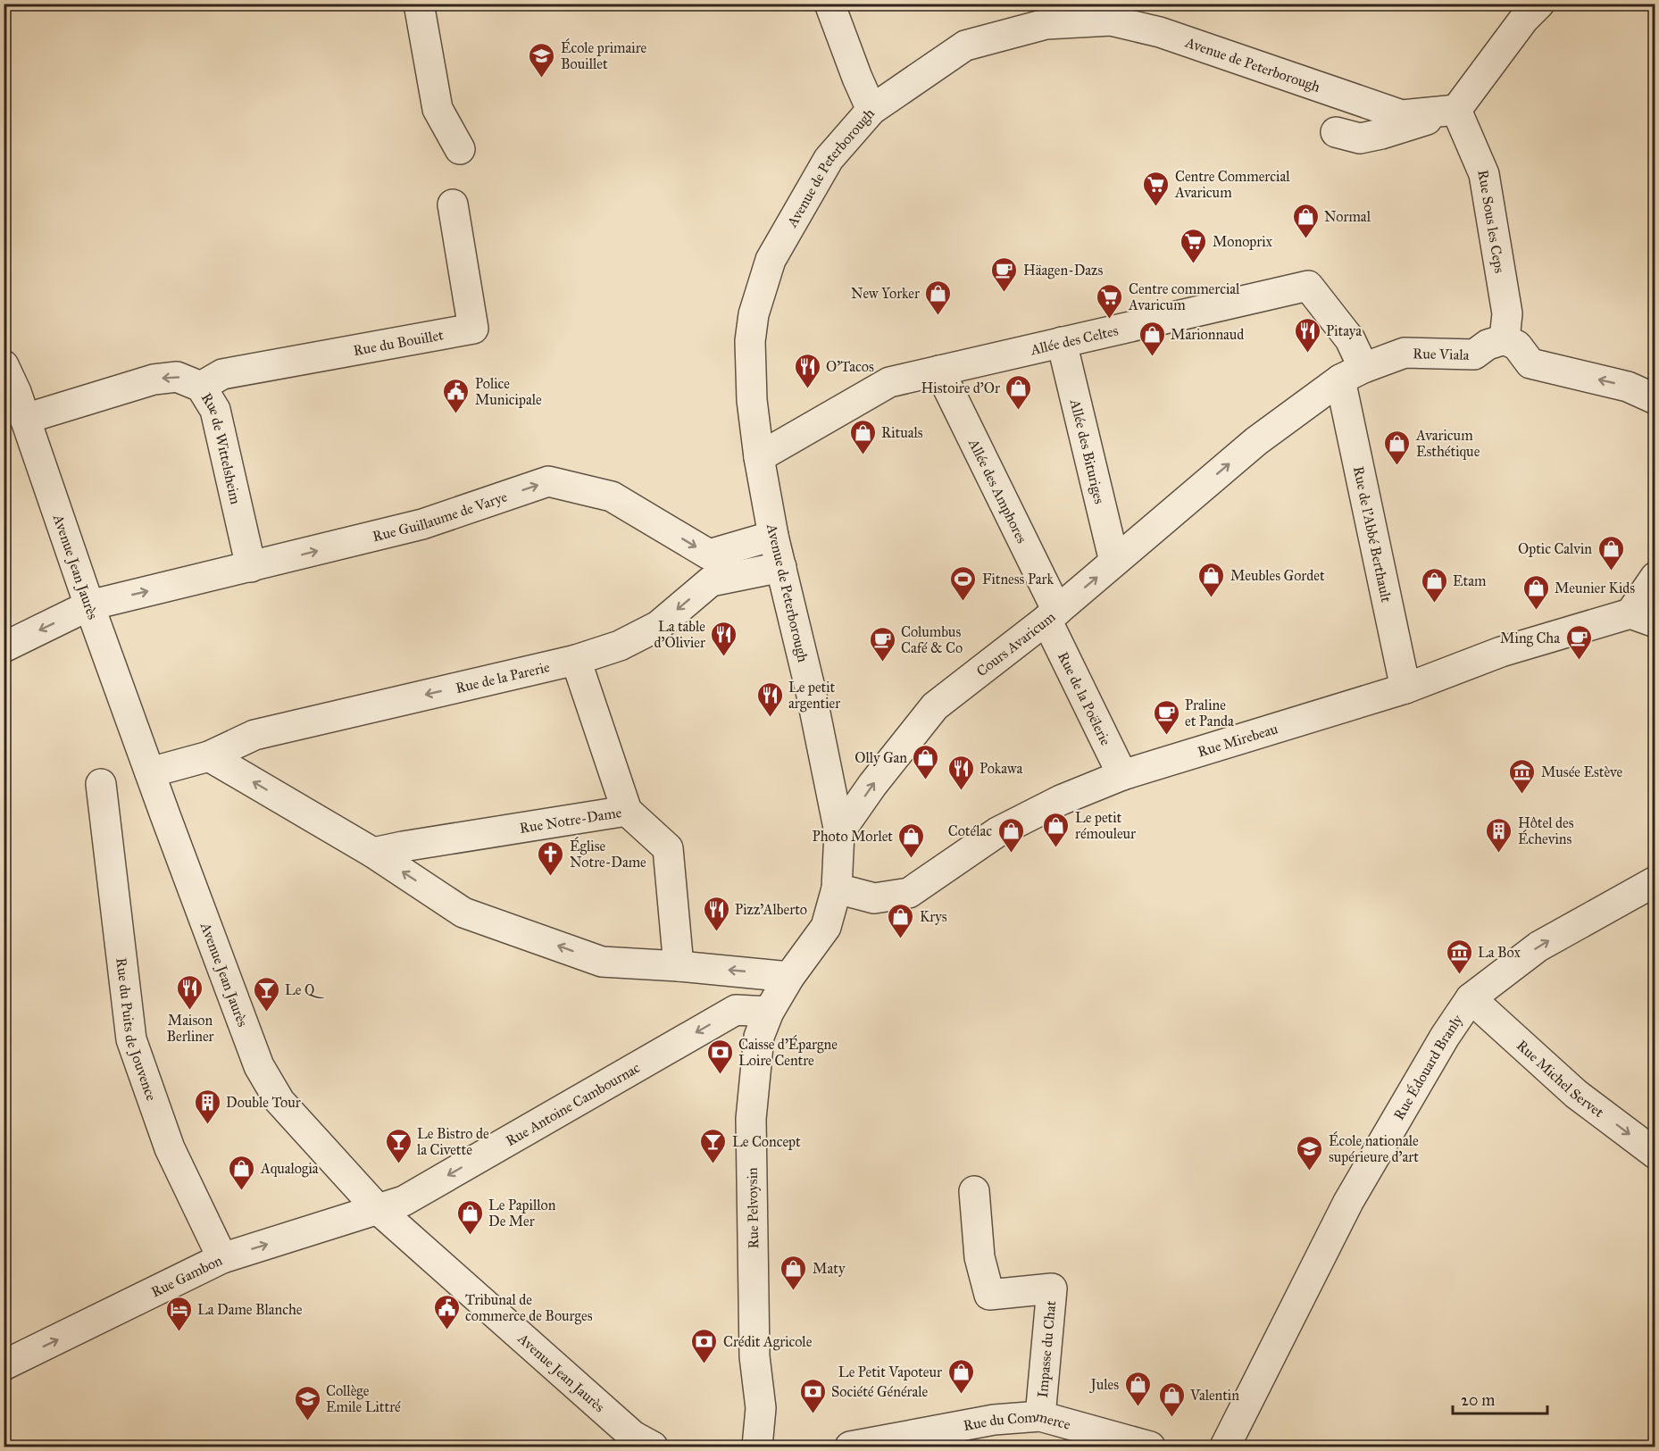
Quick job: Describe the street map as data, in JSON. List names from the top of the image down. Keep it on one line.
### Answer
{"streets":{"street":["Avenue de Peterborough","Rue Sous les Ceps","Allée des Celtes","Rue du Bouillet","Rue Viala","Rue de Wittelsheim","Allée des Bituriges","Allée des Amphores","Rue Guillaume de Varye","Rue de l'Abbé Berthault","Avenue Jean Jaurès","Cours Avaricum","Rue de la Parerie","Rue de la Poëlerie","Rue Mirebeau","Rue Notre-Dame","Rue du Puits de Jouvence","Rue Édouard Branly","Rue Michel Servet","Rue Antoine Cambournac","Rue Pelvoysin","Rue Gambon","Impasse du Chat","Rue du Commerce"]},"crossings":[["Avenue de Peterborough","Rue Sous les Ceps"],["Avenue de Peterborough","Allée des Celtes"],["Avenue de Peterborough","Rue Guillaume de Varye"],["Avenue de Peterborough","Cours Avaricum"],["Avenue de Peterborough","Rue de la Parerie"],["Rue Sous les Ceps","Rue Viala"],["Allée des Celtes","Rue Viala"],["Allée des Celtes","Allée des Bituriges"],["Allée des Celtes","Allée des Amphores"],["Allée des Celtes","Rue de l'Abbé Berthault"],["Allée des Celtes","Cours Avaricum"],["Rue du Bouillet","Rue de Wittelsheim"],["Rue Viala","Rue de l'Abbé Berthault"],["Rue Viala","Cours Avaricum"],["Rue de Wittelsheim","Rue Guillaume de Varye"],["Rue de Wittelsheim","Avenue Jean Jaurès"],["Allée des Bituriges","Cours Avaricum"],["Allée des Amphores","Cours Avaricum"],["Allée des Amphores","Rue de la Poëlerie"],["Rue Guillaume de Varye","Avenue Jean Jaurès"],["Rue de l'Abbé Berthault","Cours Avaricum"],["Rue de l'Abbé Berthault","Rue Mirebeau"],["Avenue Jean Jaurès","Rue Antoine Cambournac"],["Avenue Jean Jaurès","Rue Gambon"],["Cours Avaricum","Rue de la Poëlerie"],["Rue de la Poëlerie","Rue Mirebeau"],["Rue du Puits de Jouvence","Rue Gambon"],["Rue Édouard Branly","Rue Michel Servet"],["Rue Antoine Cambournac","Rue Pelvoysin"],["Rue Antoine Cambournac","Rue Gambon"],["Impasse du Chat","Rue du Commerce"]],"one_way":["Rue de Wittelsheim","Cours Avaricum","Rue de la Parerie","Rue Michel Servet","Rue Antoine Cambournac","Rue Gambon"],"places":{"school or university":["École primaire Bouillet","École nationale supérieure d'art","Collège Emile Littré"],"supermarket":["Centre Commercial Avaricum","Monoprix","Centre commercial Avaricum"],"shop":["Normal","New Yorker","Marionnaud","Histoire d'Or","Rituals","Avaricum Esthétique","Optic Calvin","Meubles Gordet","Etam","Meunier Kids","Olly Gan","Le petit rémouleur","Cotélac","Photo Morlet","Krys","Aqualogia","Le Papillon De Mer","Maty","Le Petit Vapoteur","Jules","Valentin"],"cafe":["Häagen-Dazs","Ming Cha","Columbus Café & Co","Praline et Panda"],"restaurant":["Pitaya","O'Tacos","La table d'Olivier","Le petit argentier","Pokawa","Pizz'Alberto","Maison Berliner"],"public building":["Police Municipale","Tribunal de commerce de Bourges"],"sports":["Fitness Park"],"museum":["Musée Estève","La Box"],"building":["Hôtel des Échevins","Double Tour"],"church":["Église Notre-Dame"],"bar":["Le Q","Le Bistro de la Civette","Le Concept"],"bank":["Caisse d'Épargne Loire Centre","Crédit Agricole","Société Générale"],"hotel":["La Dame Blanche"]},"scale_bar":"20 m"}
